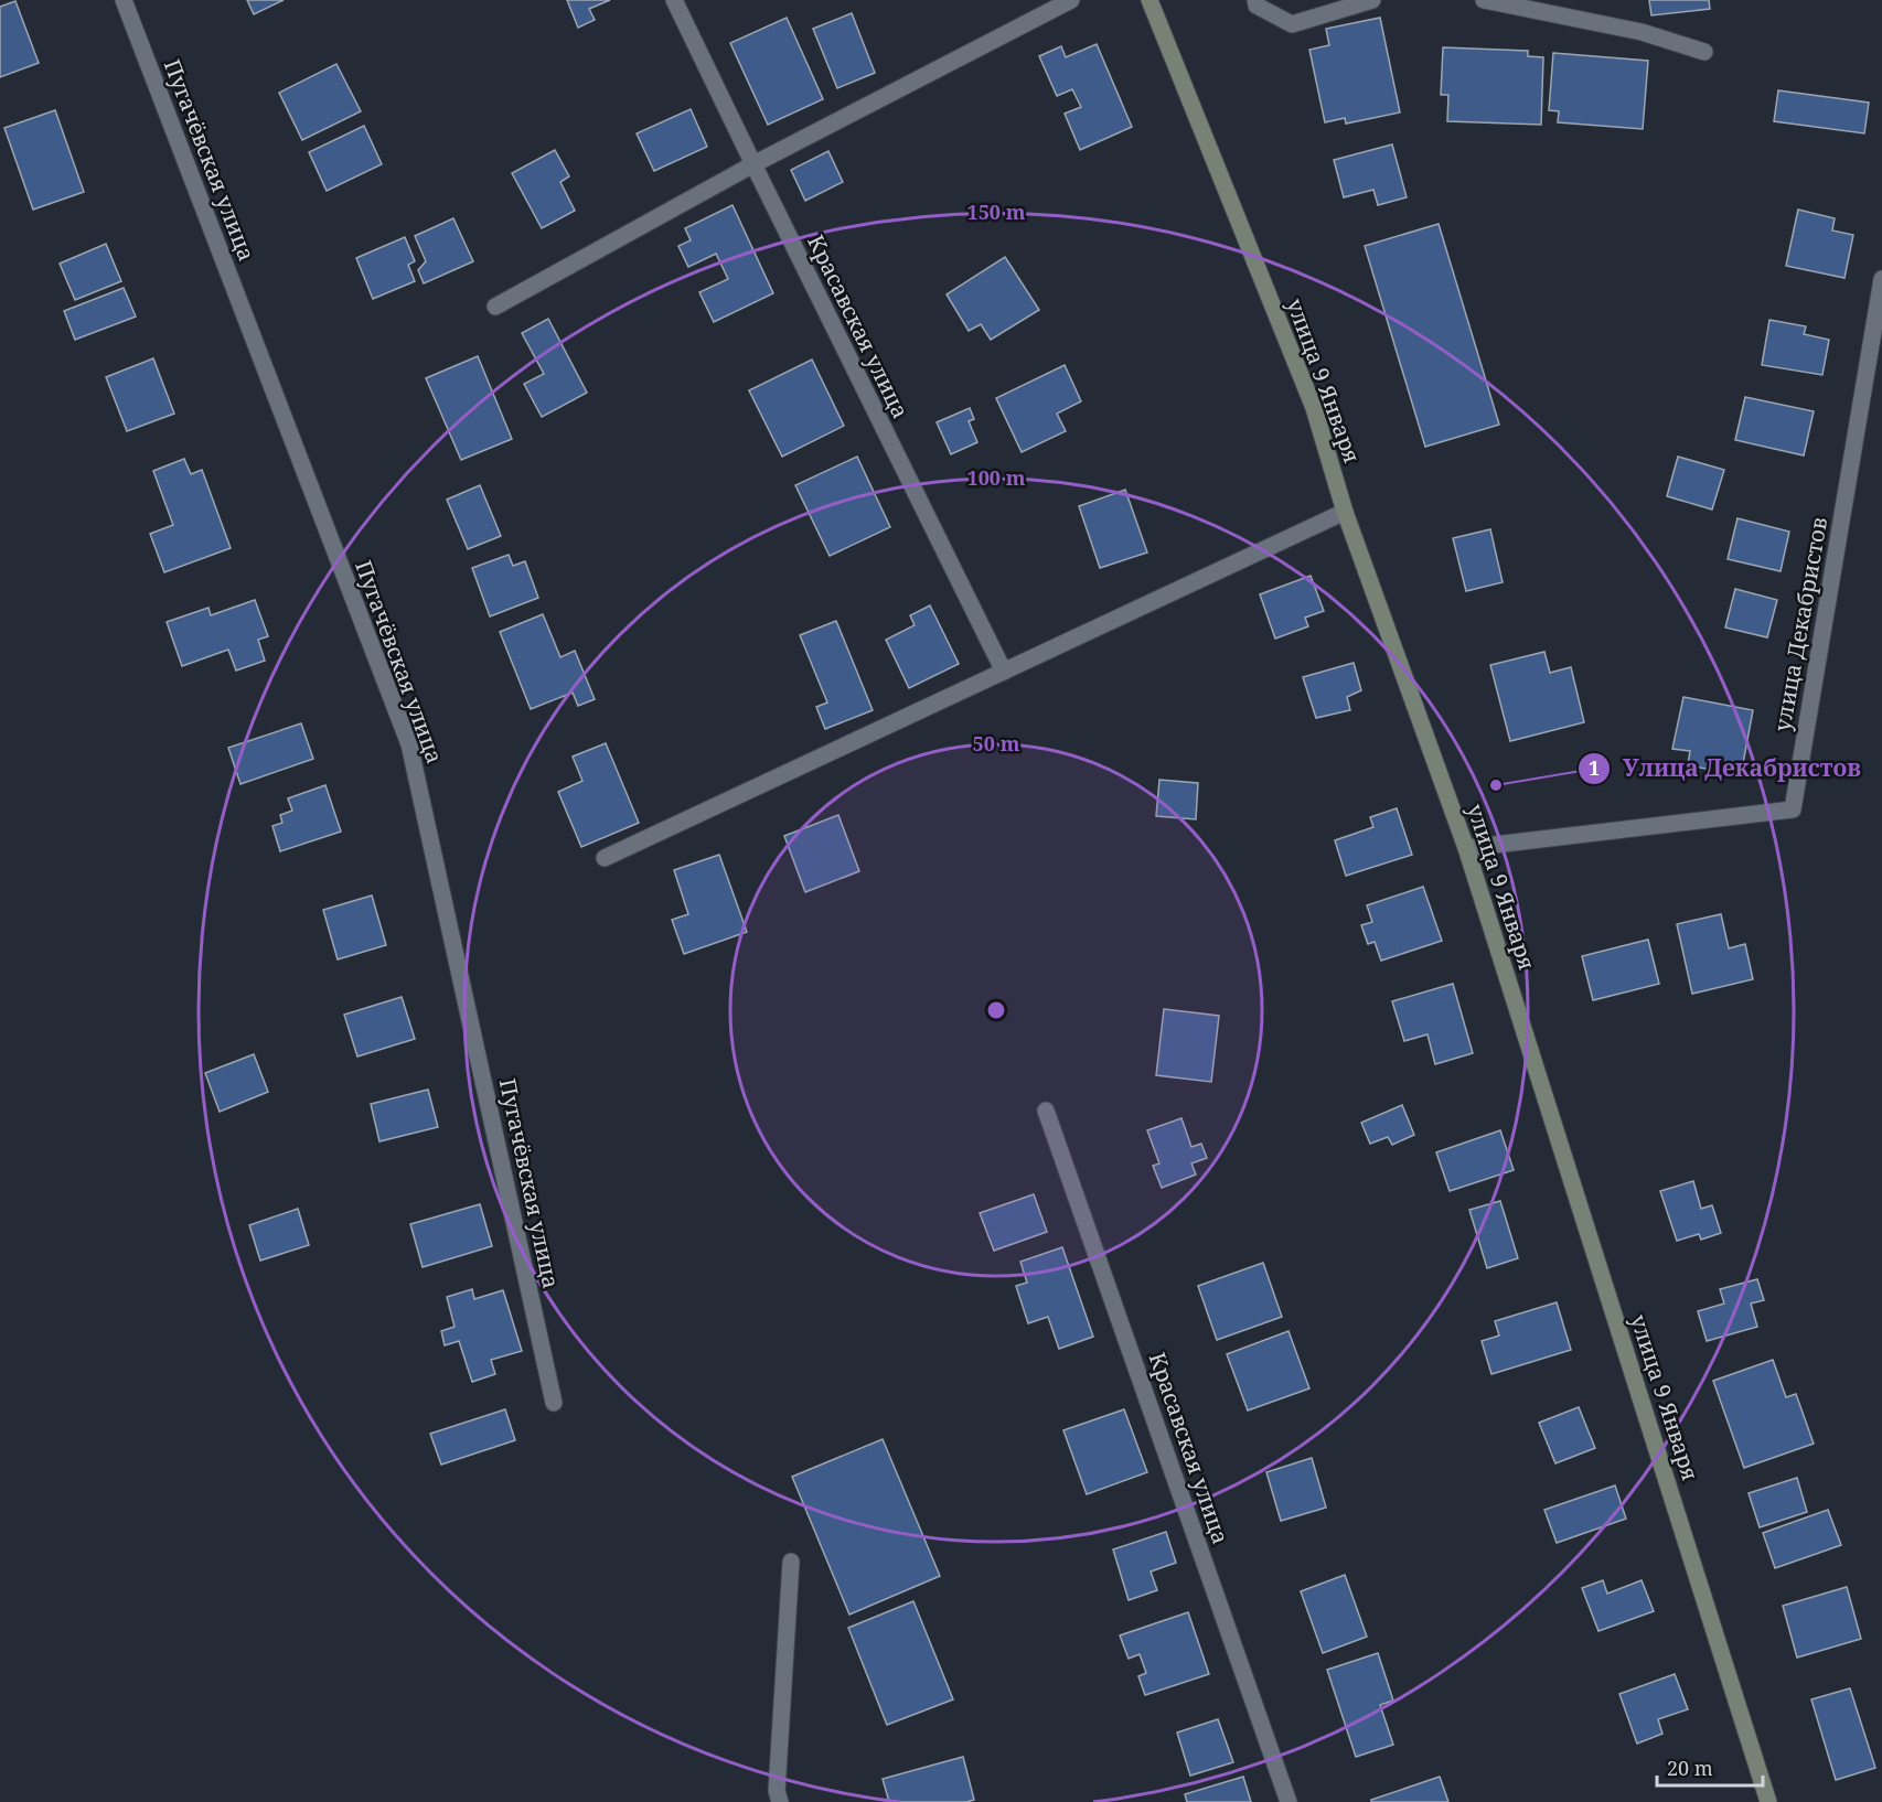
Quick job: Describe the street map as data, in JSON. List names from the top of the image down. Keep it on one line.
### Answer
{"streets":{"main road":["улица 9 Января"],"street":["Пугачёвская улица","Красавская улица","улица Декабристов"]},"crossings":[["улица 9 Января","улица Декабристов"]],"places":["Улица Декабристов"],"scale_bar":"20 m","rings":["150 m","100 m","50 m"]}
